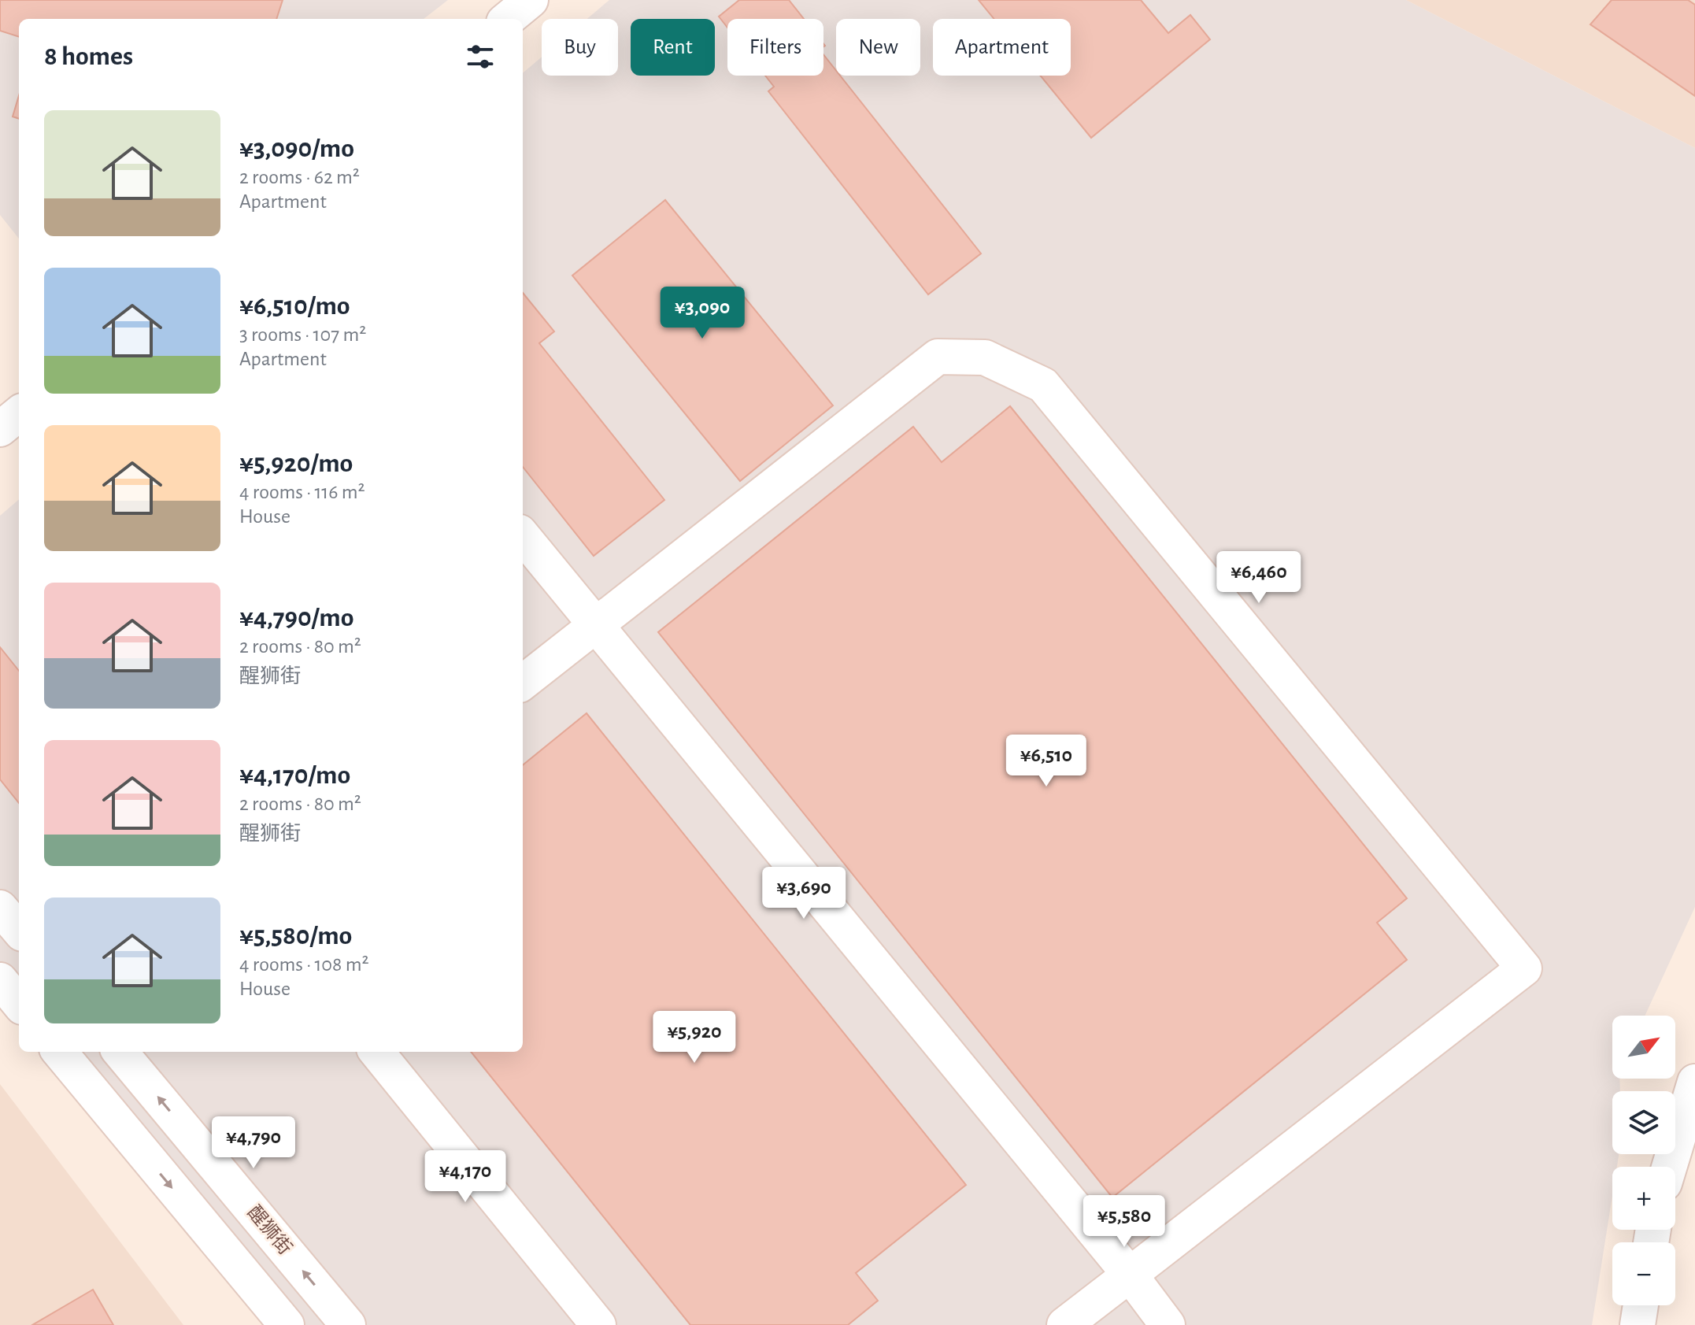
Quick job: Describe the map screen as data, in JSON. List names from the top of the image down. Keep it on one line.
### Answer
{"streets":{"street":["醒狮街"]},"north":"top right","page":{"chip":["Buy","Rent","Filters","New","Apartment"],"heading":"8 homes","list":[{"name":"¥3,090/mo","note":"2 rooms · 62 m² · Apartment"},{"name":"¥6,510/mo","note":"3 rooms · 107 m² · Apartment"},{"name":"¥5,920/mo","note":"4 rooms · 116 m² · House"},{"name":"¥4,790/mo","note":"2 rooms · 80 m² · 醒狮街"},{"name":"¥4,170/mo","note":"2 rooms · 80 m² · 醒狮街"},{"name":"¥5,580/mo","note":"4 rooms · 108 m² · House"}],"price":["¥3,090","¥6,460","¥6,510","¥3,690","¥5,920","¥4,790","¥4,170","¥5,580"],"map_buttons":["+","−"]}}
